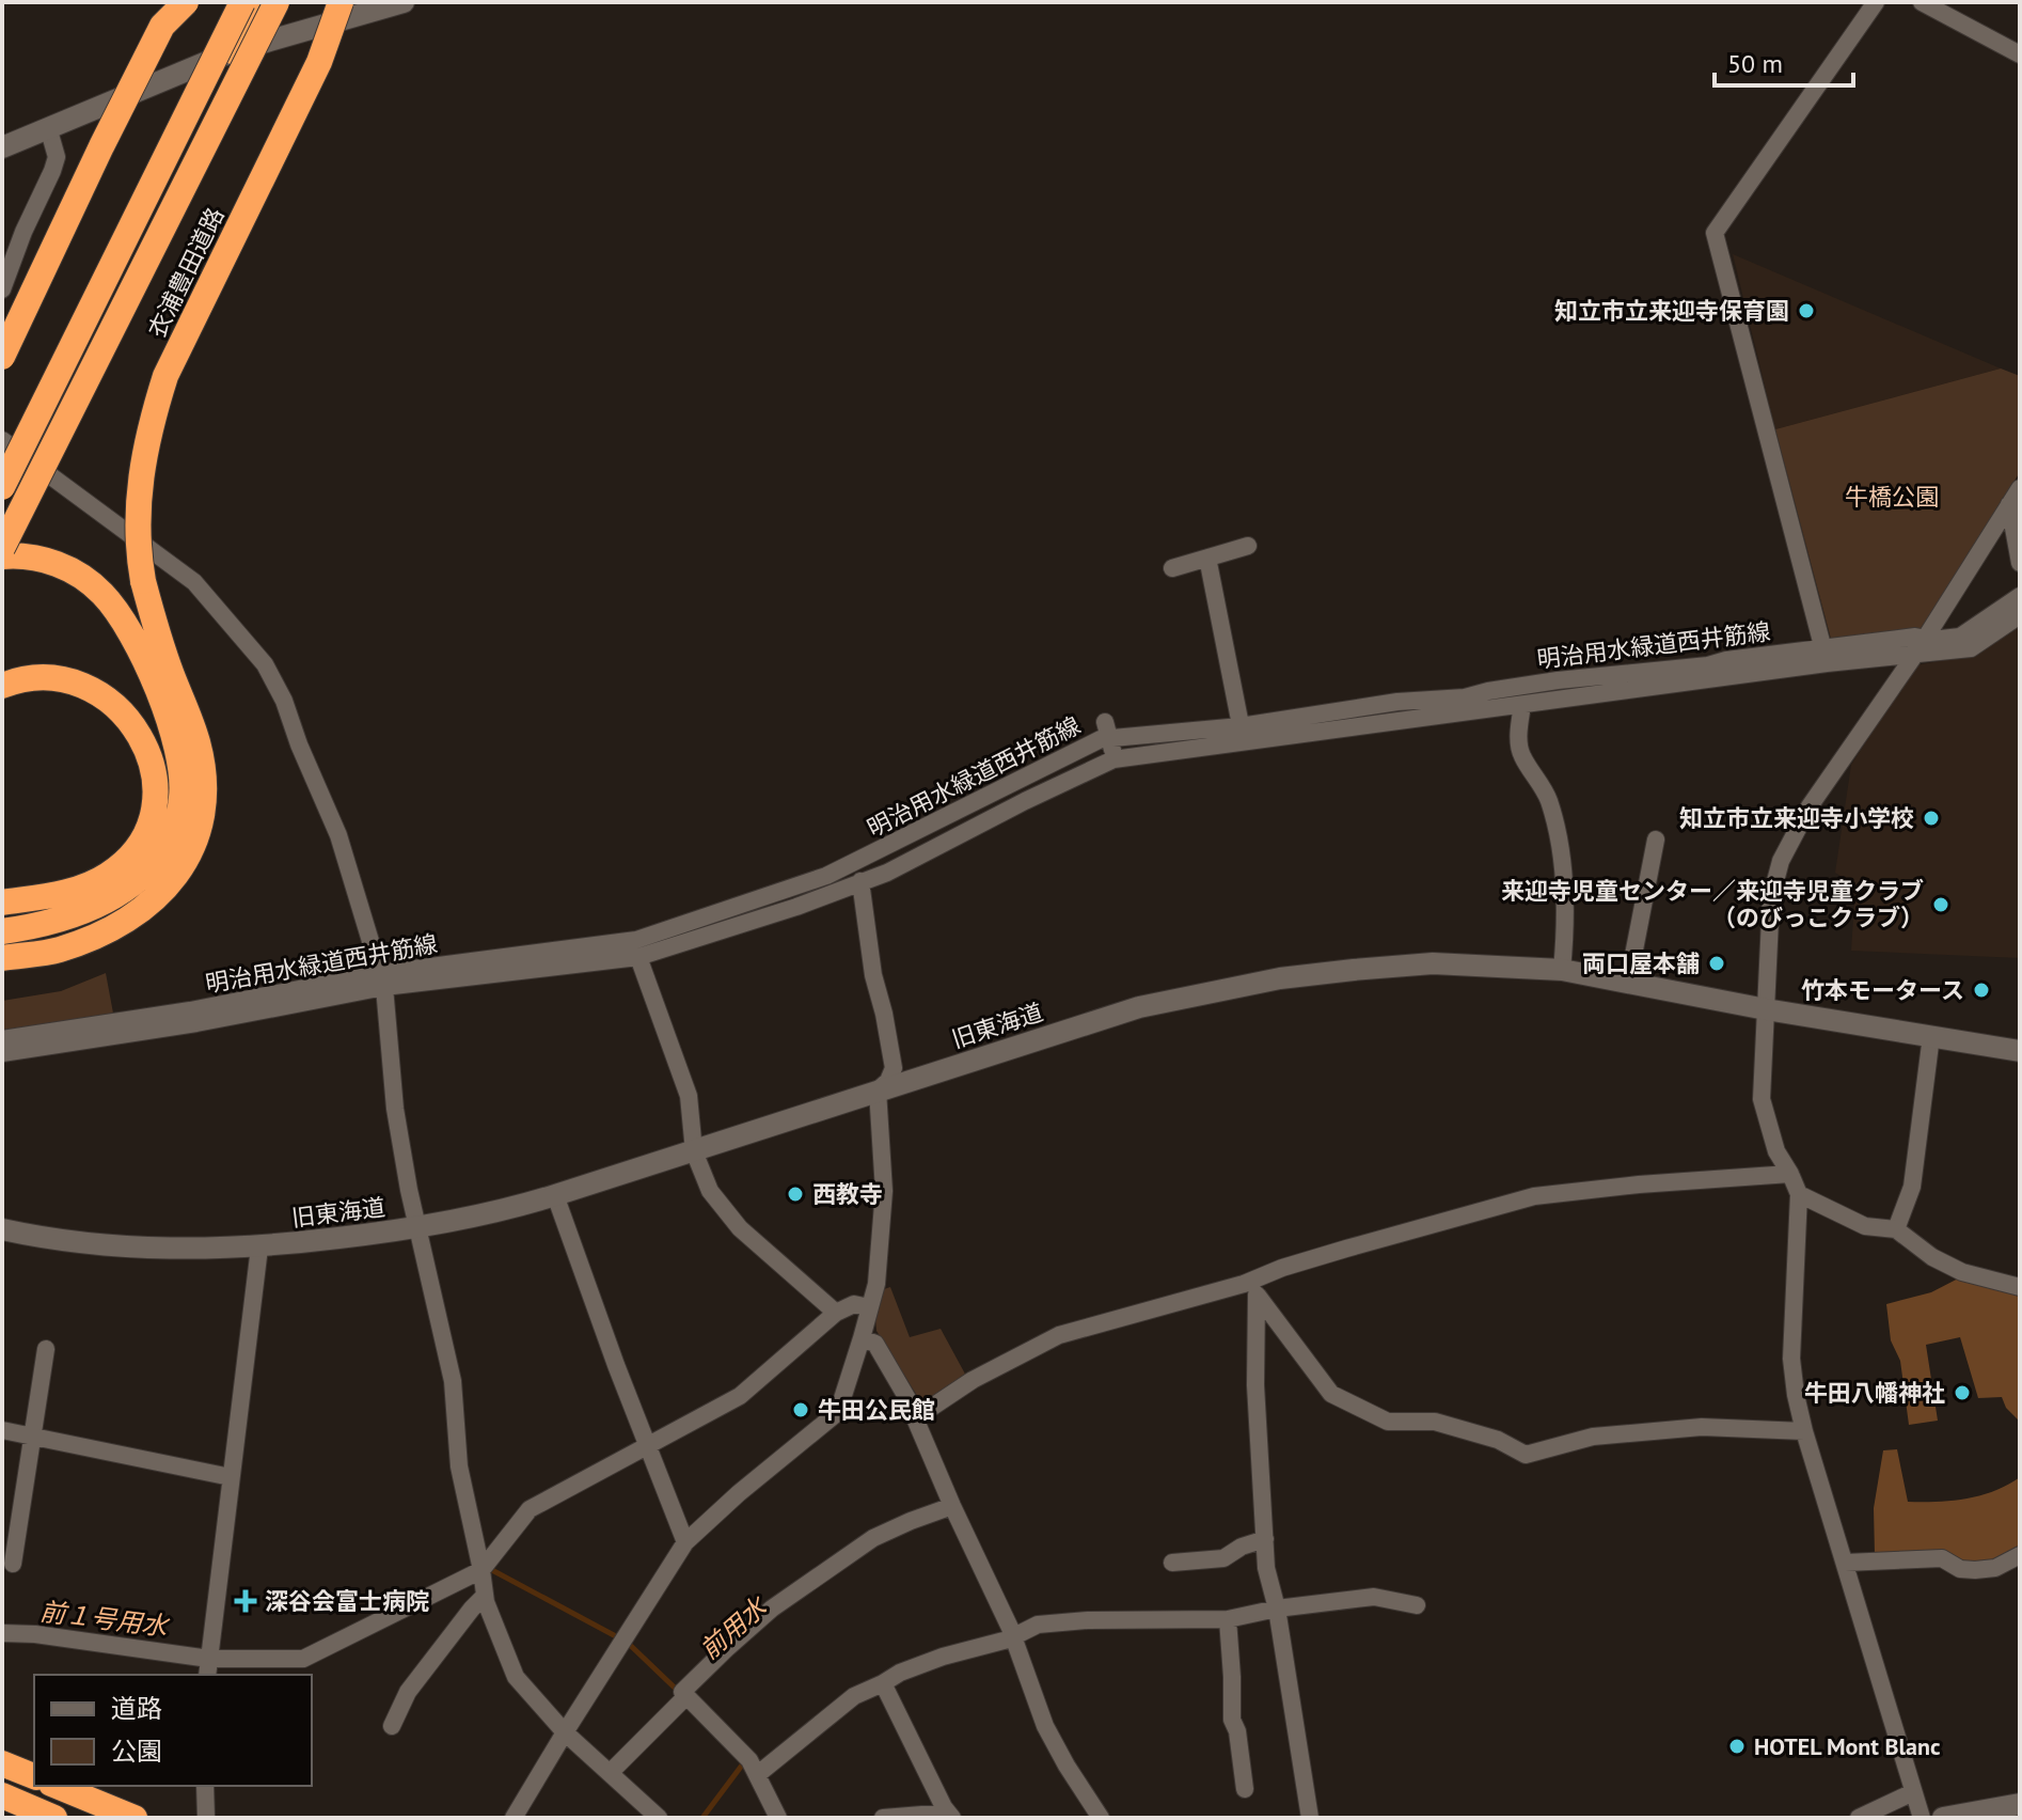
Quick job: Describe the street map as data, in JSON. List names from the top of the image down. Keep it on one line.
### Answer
{"streets":{"highway":["衣浦豊田道路"],"street":["明治用水緑道西井筋線","旧東海道"]},"water":["前１号用水","前用水"],"parks":["牛橋公園"],"places":{"other":["知立市立来迎寺保育園","知立市立来迎寺小学校","来迎寺児童センター／来迎寺児童クラブ （のびっこクラブ）","両口屋本舗","竹本モータース","西教寺","牛田八幡神社","牛田公民館","HOTEL Mont Blanc"],"health":["深谷会富士病院"]},"legend":["道路","公園"],"scale_bar":"50 m"}
